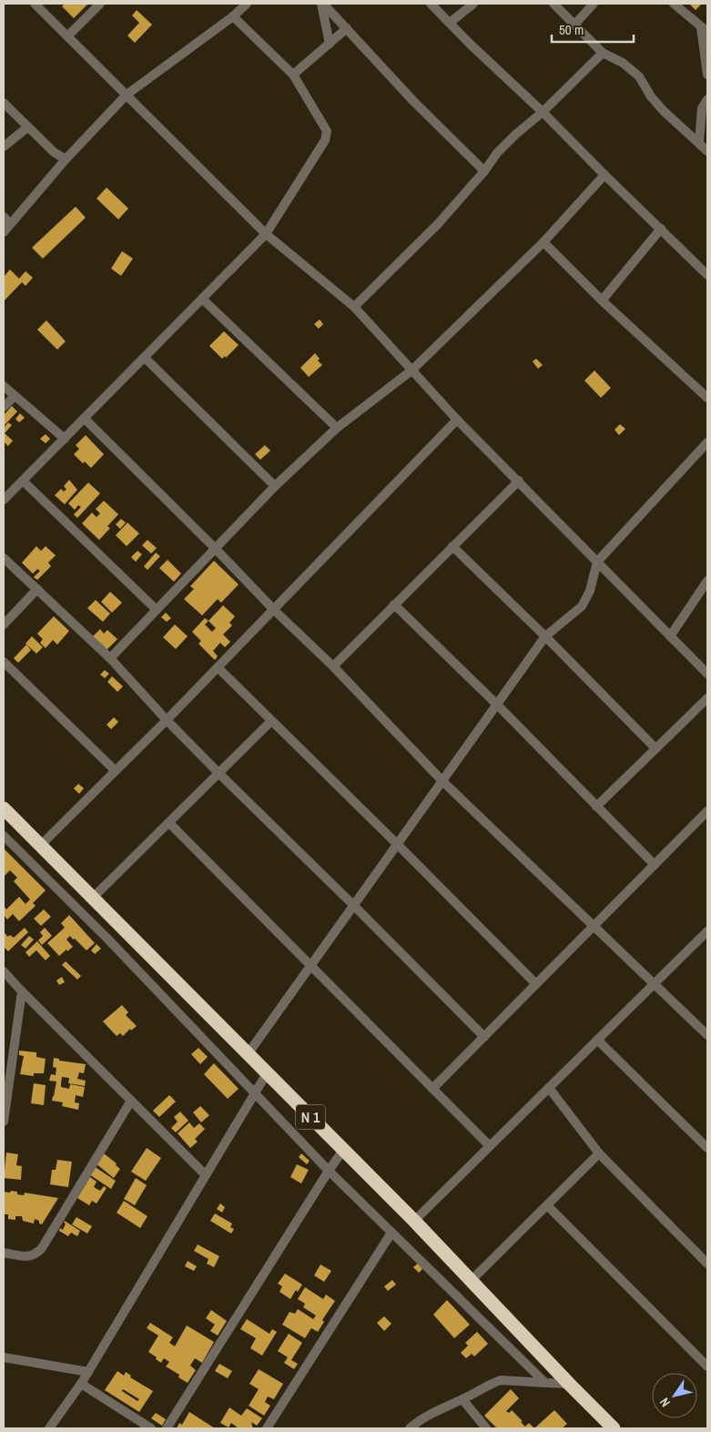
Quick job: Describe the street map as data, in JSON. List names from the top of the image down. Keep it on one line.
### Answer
{"streets":{"highway":["N 1"]},"scale_bar":"50 m","north":"bottom left"}
